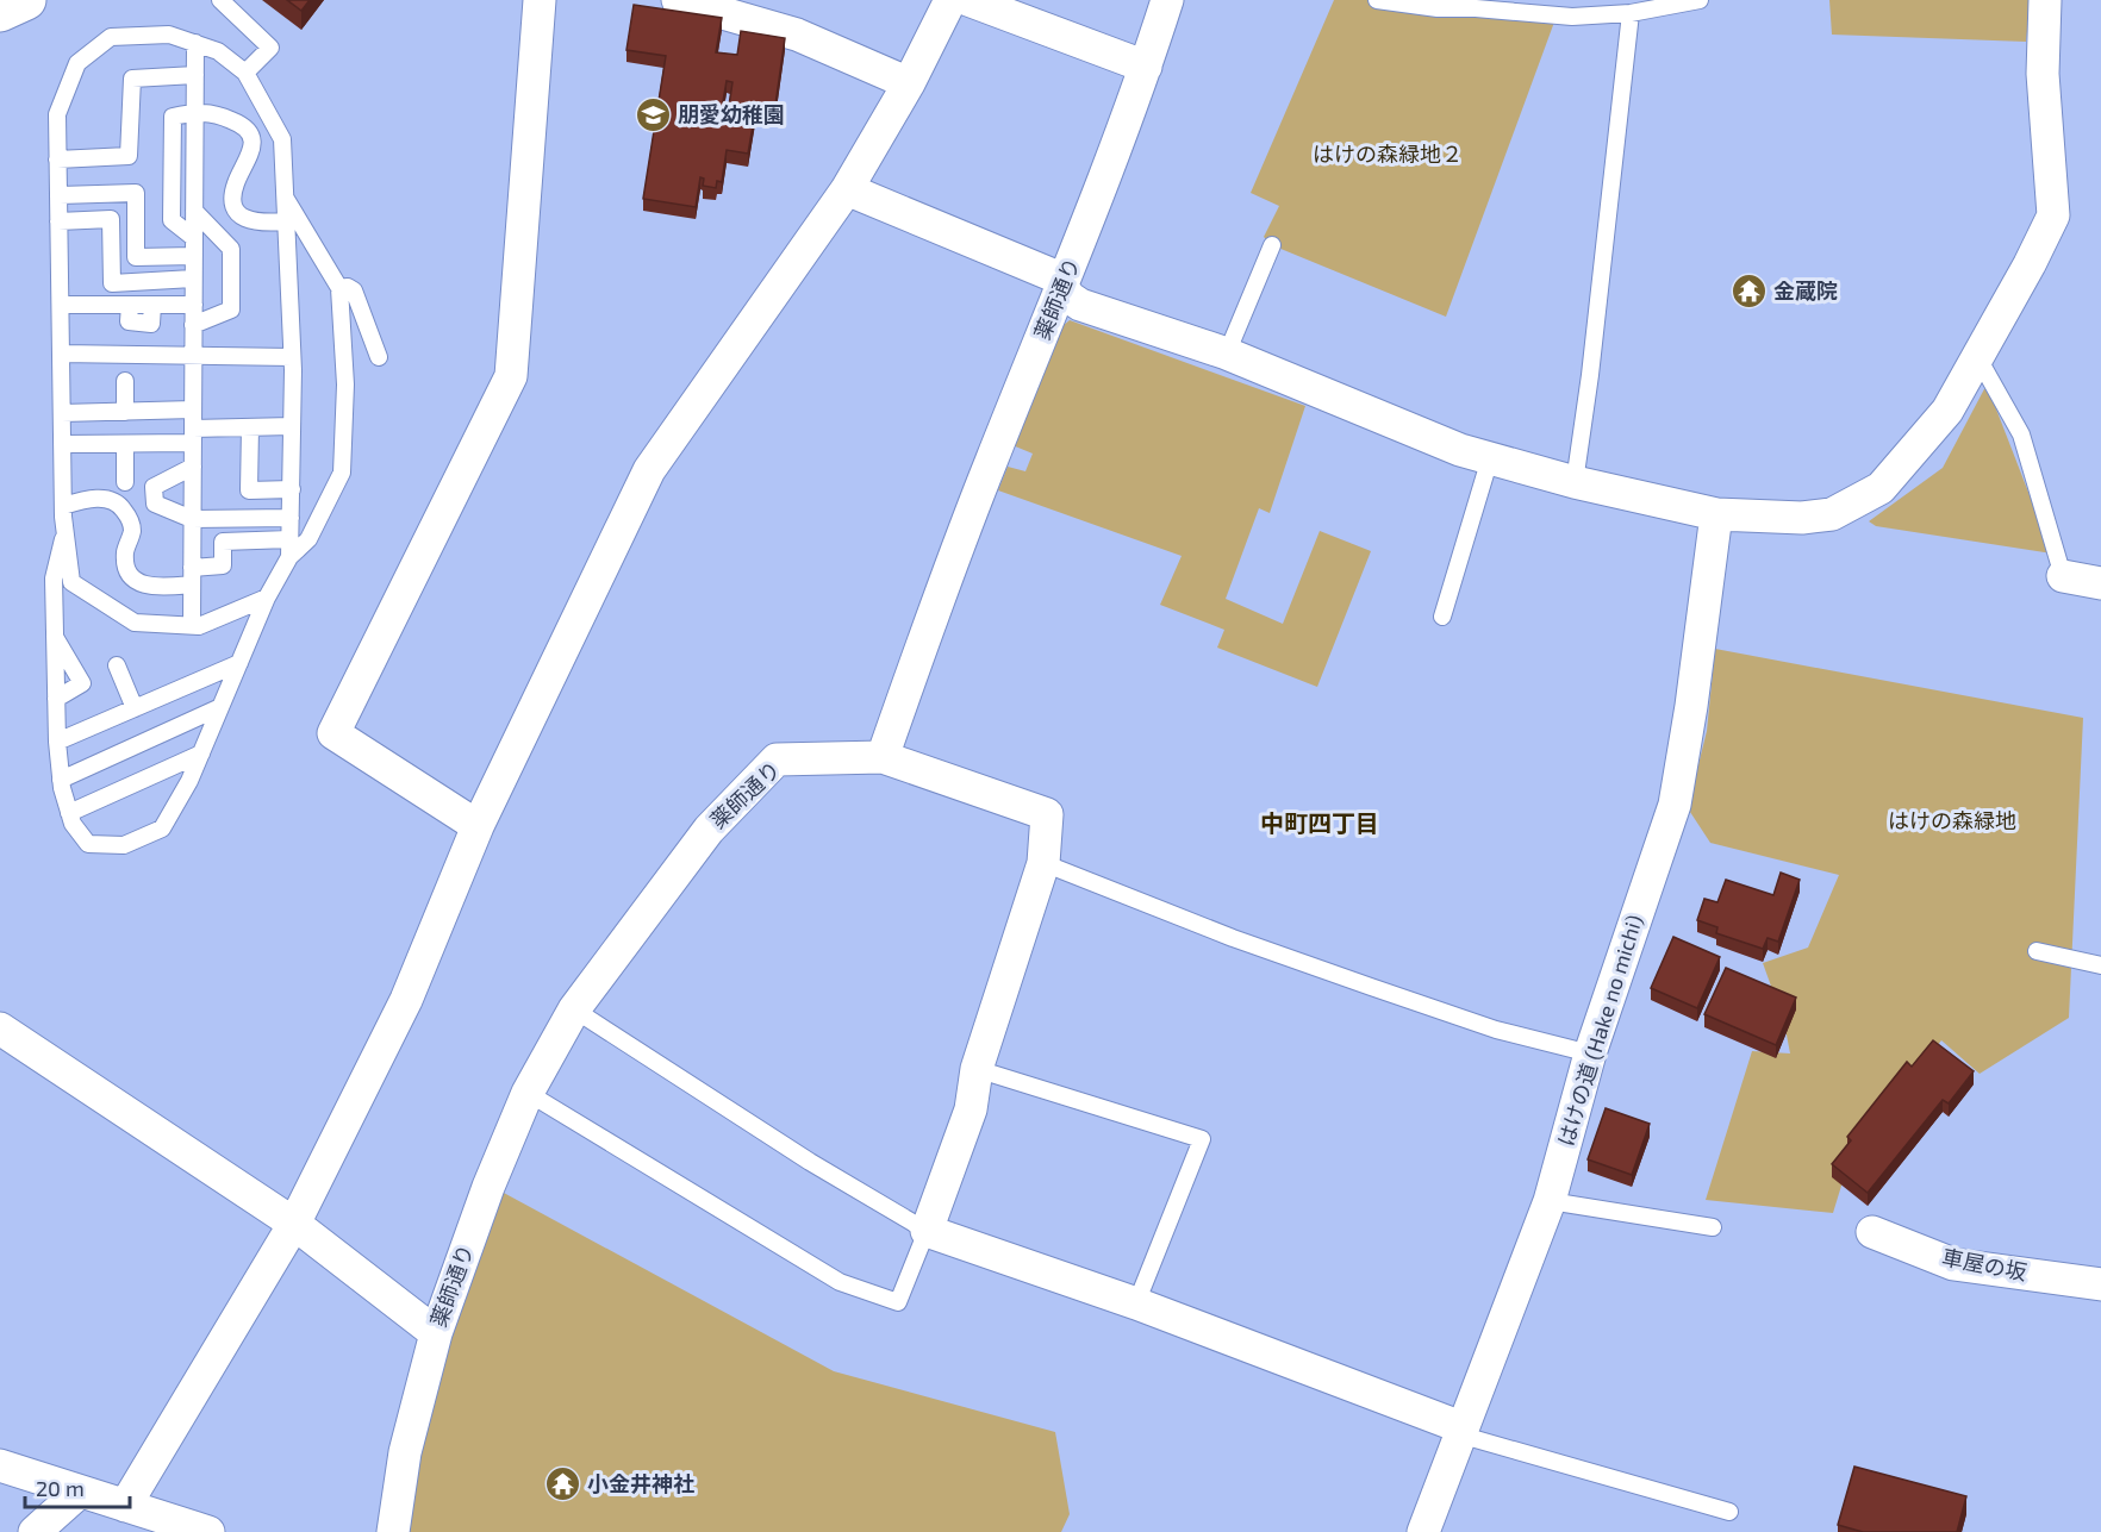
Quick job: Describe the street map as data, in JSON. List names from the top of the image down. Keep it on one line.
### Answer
{"streets":{"street":["薬師通り","はけの道 (Hake no michi)","車屋の坂"]},"districts":["中町四丁目"],"parks":["はけの森緑地２","はけの森緑地"],"places":{"school or university":["朋愛幼稚園"],"temple":["金蔵院","小金井神社"]},"scale_bar":"20 m"}
